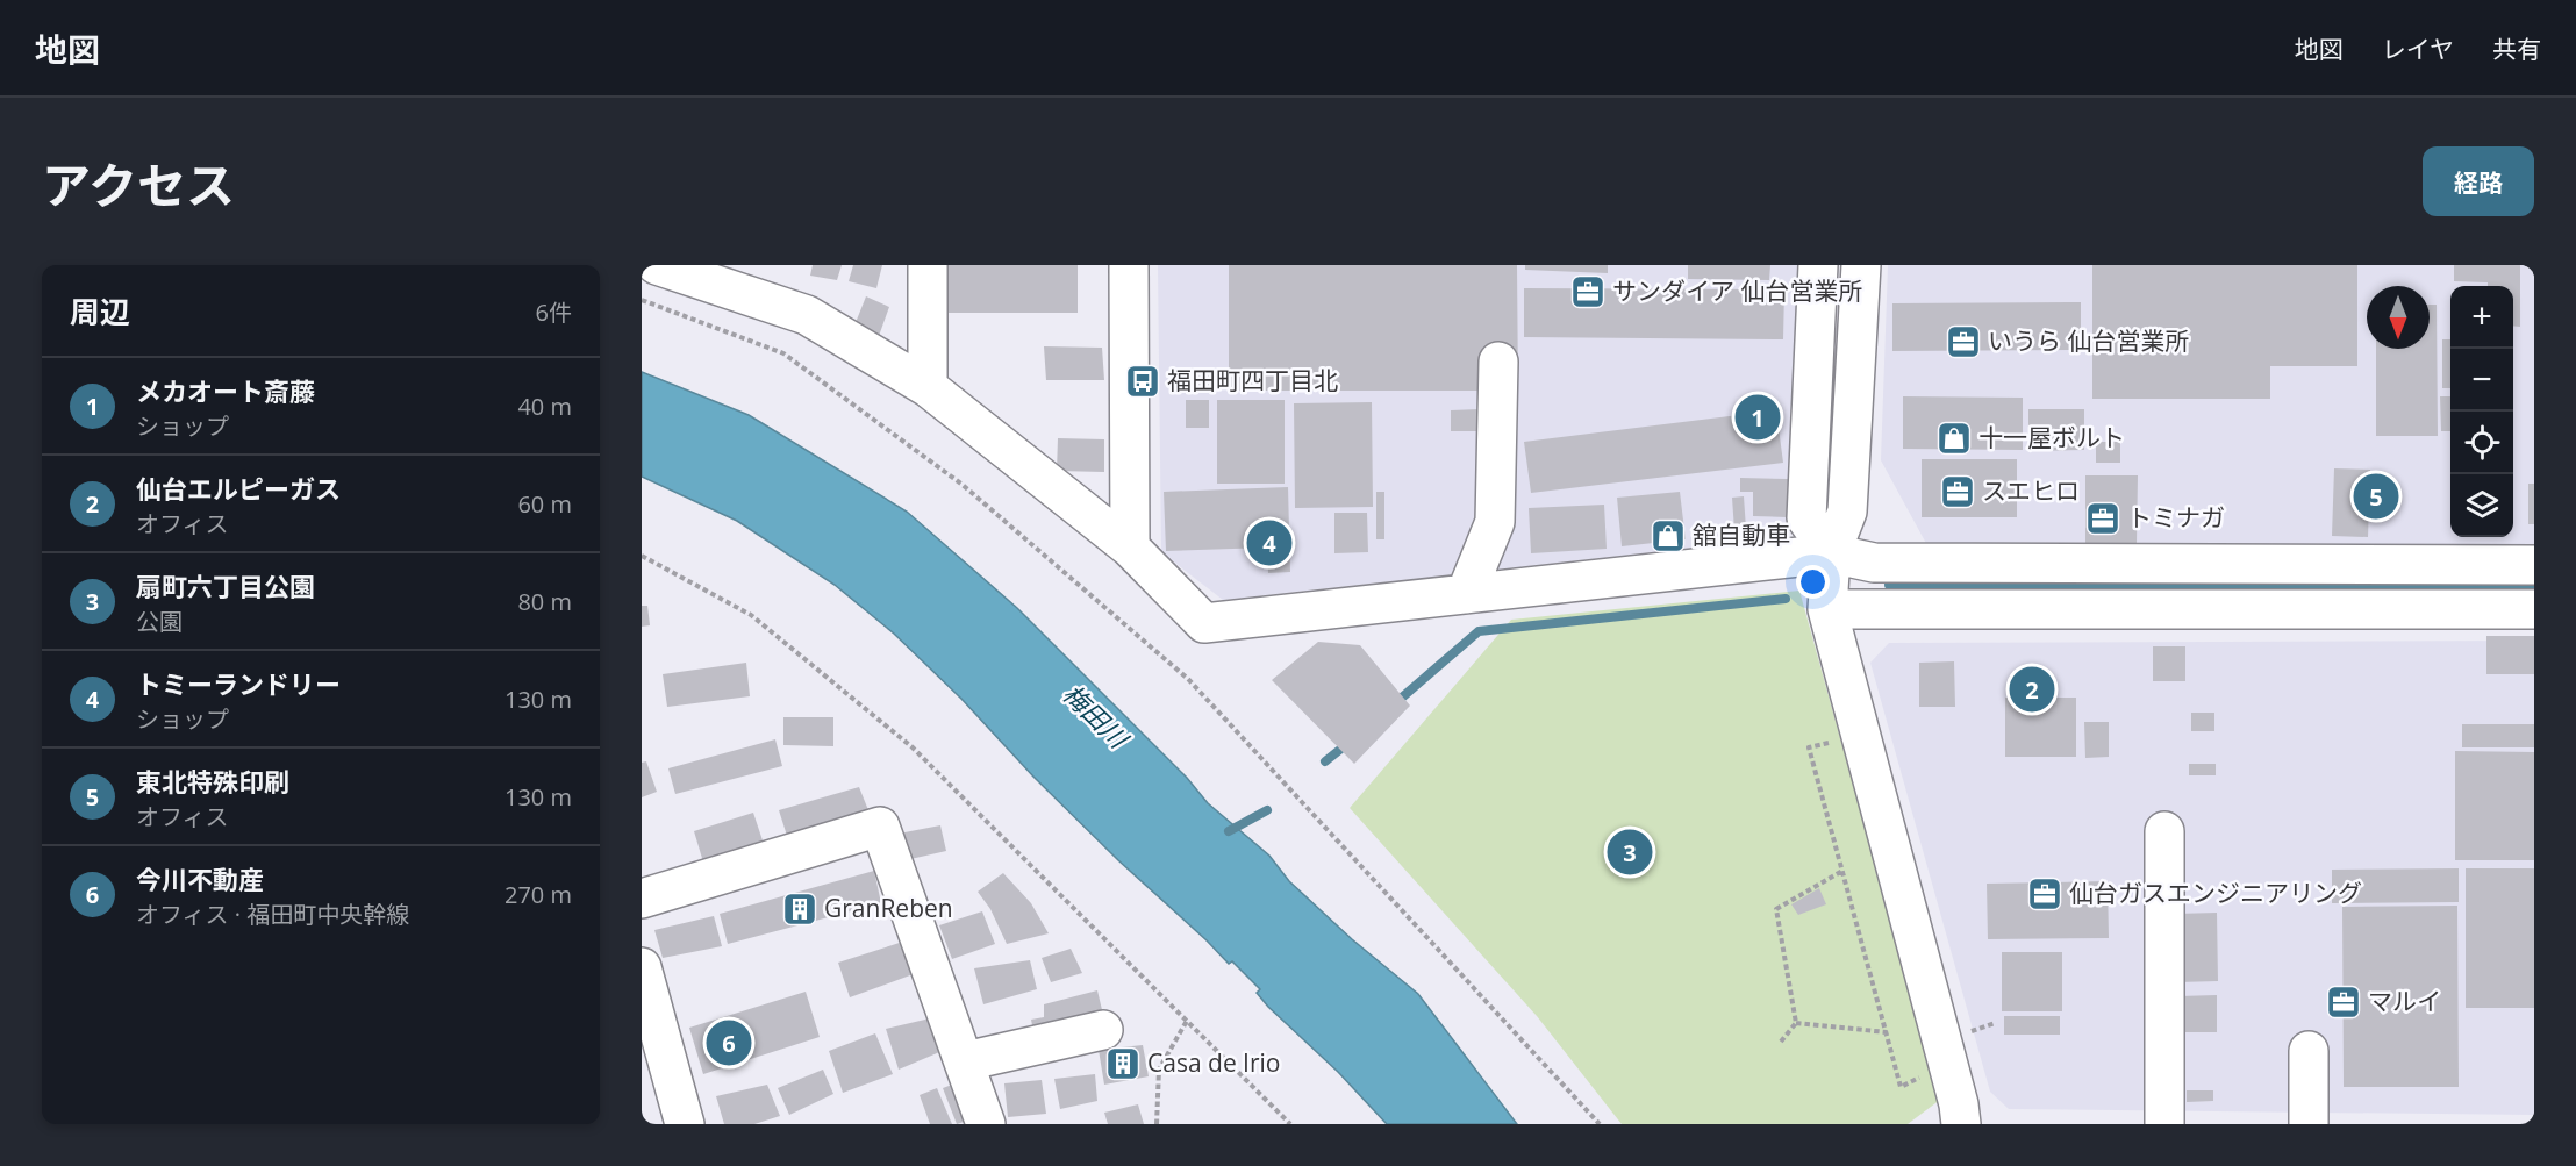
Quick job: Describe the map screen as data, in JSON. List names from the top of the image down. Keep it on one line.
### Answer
{"water":["梅田川"],"places":{"office":["サンダイア 仙台営業所","いうら 仙台営業所","スエヒロ","トミナガ","仙台ガスエンジニアリング","マルイ"],"bus stop":["福田町四丁目北"],"shop":["十一屋ボルト","舘自動車"],"building":["GranReben","Casa de Irio"]},"north":"bottom","page":{"header":"地図","nav":["地図","レイヤ","共有"],"title":"アクセス","buttons":"経路","heading":["周辺","6件"],"map_buttons":["+","−"],"list":[{"mark":"1","name":"メカオート斎藤","note":"ショップ","value":"40 m"},{"mark":"2","name":"仙台エルピーガス","note":"オフィス","value":"60 m"},{"mark":"3","name":"扇町六丁目公園","note":"公園","value":"80 m"},{"mark":"4","name":"トミーランドリー","note":"ショップ","value":"130 m"},{"mark":"5","name":"東北特殊印刷","note":"オフィス","value":"130 m"},{"mark":"6","name":"今川不動産","note":"オフィス · 福田町中央幹線","value":"270 m"}],"pins":["1","5","4","2","3","6"]}}
